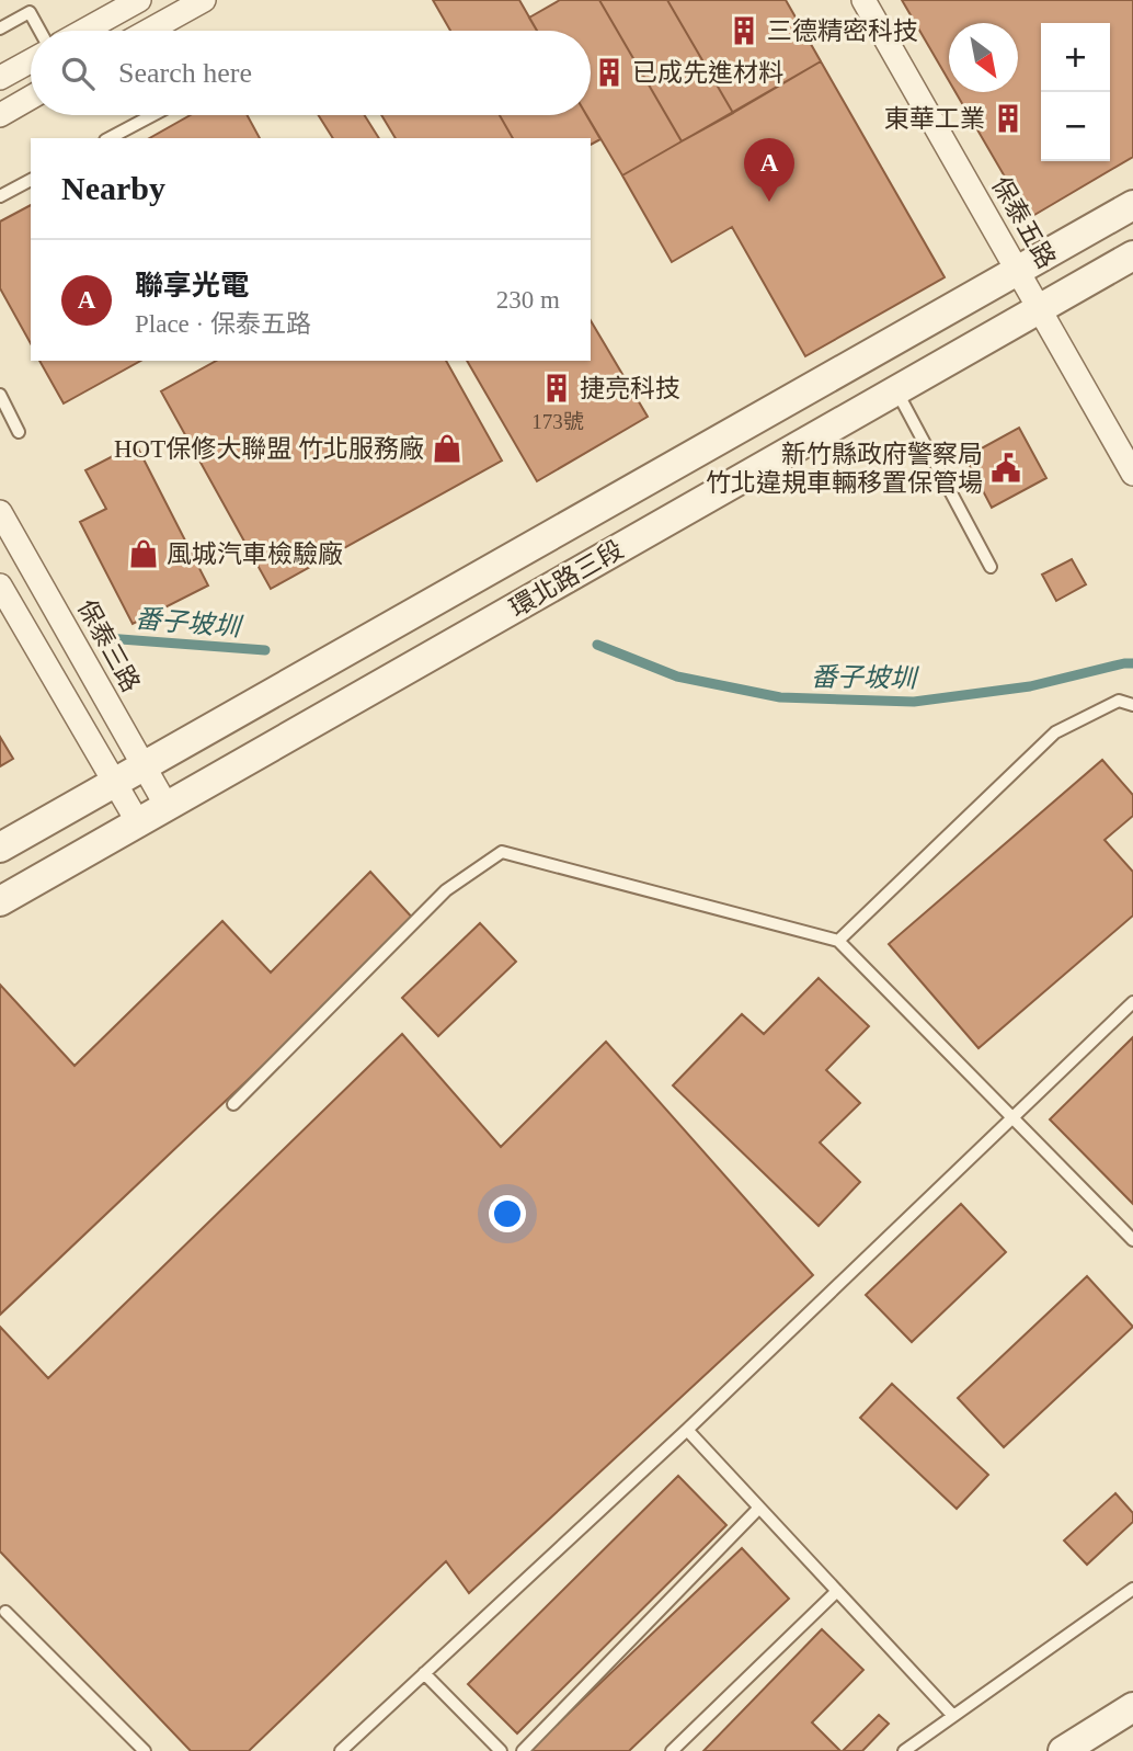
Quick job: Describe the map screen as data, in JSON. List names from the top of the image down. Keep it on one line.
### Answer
{"streets":{"street":["保泰五路","環北路三段","保泰三路"]},"crossings":[["保泰五路","環北路三段"],["環北路三段","保泰三路"]],"water":["番子坡圳"],"places":{"building":["三德精密科技","已成先進材料","東華工業","捷亮科技"],"shop":["HOT保修大聯盟 竹北服務廠","風城汽車檢驗廠"],"public building":["新竹縣政府警察局 竹北違規車輛移置保管場"]},"house_numbers":["173號"],"north":"bottom right","page":{"map_buttons":["+","−"],"search":"Search here","pins":"A","heading":"Nearby","list":[{"mark":"A","name":"聯享光電","note":"Place · 保泰五路","value":"230 m"}]}}
